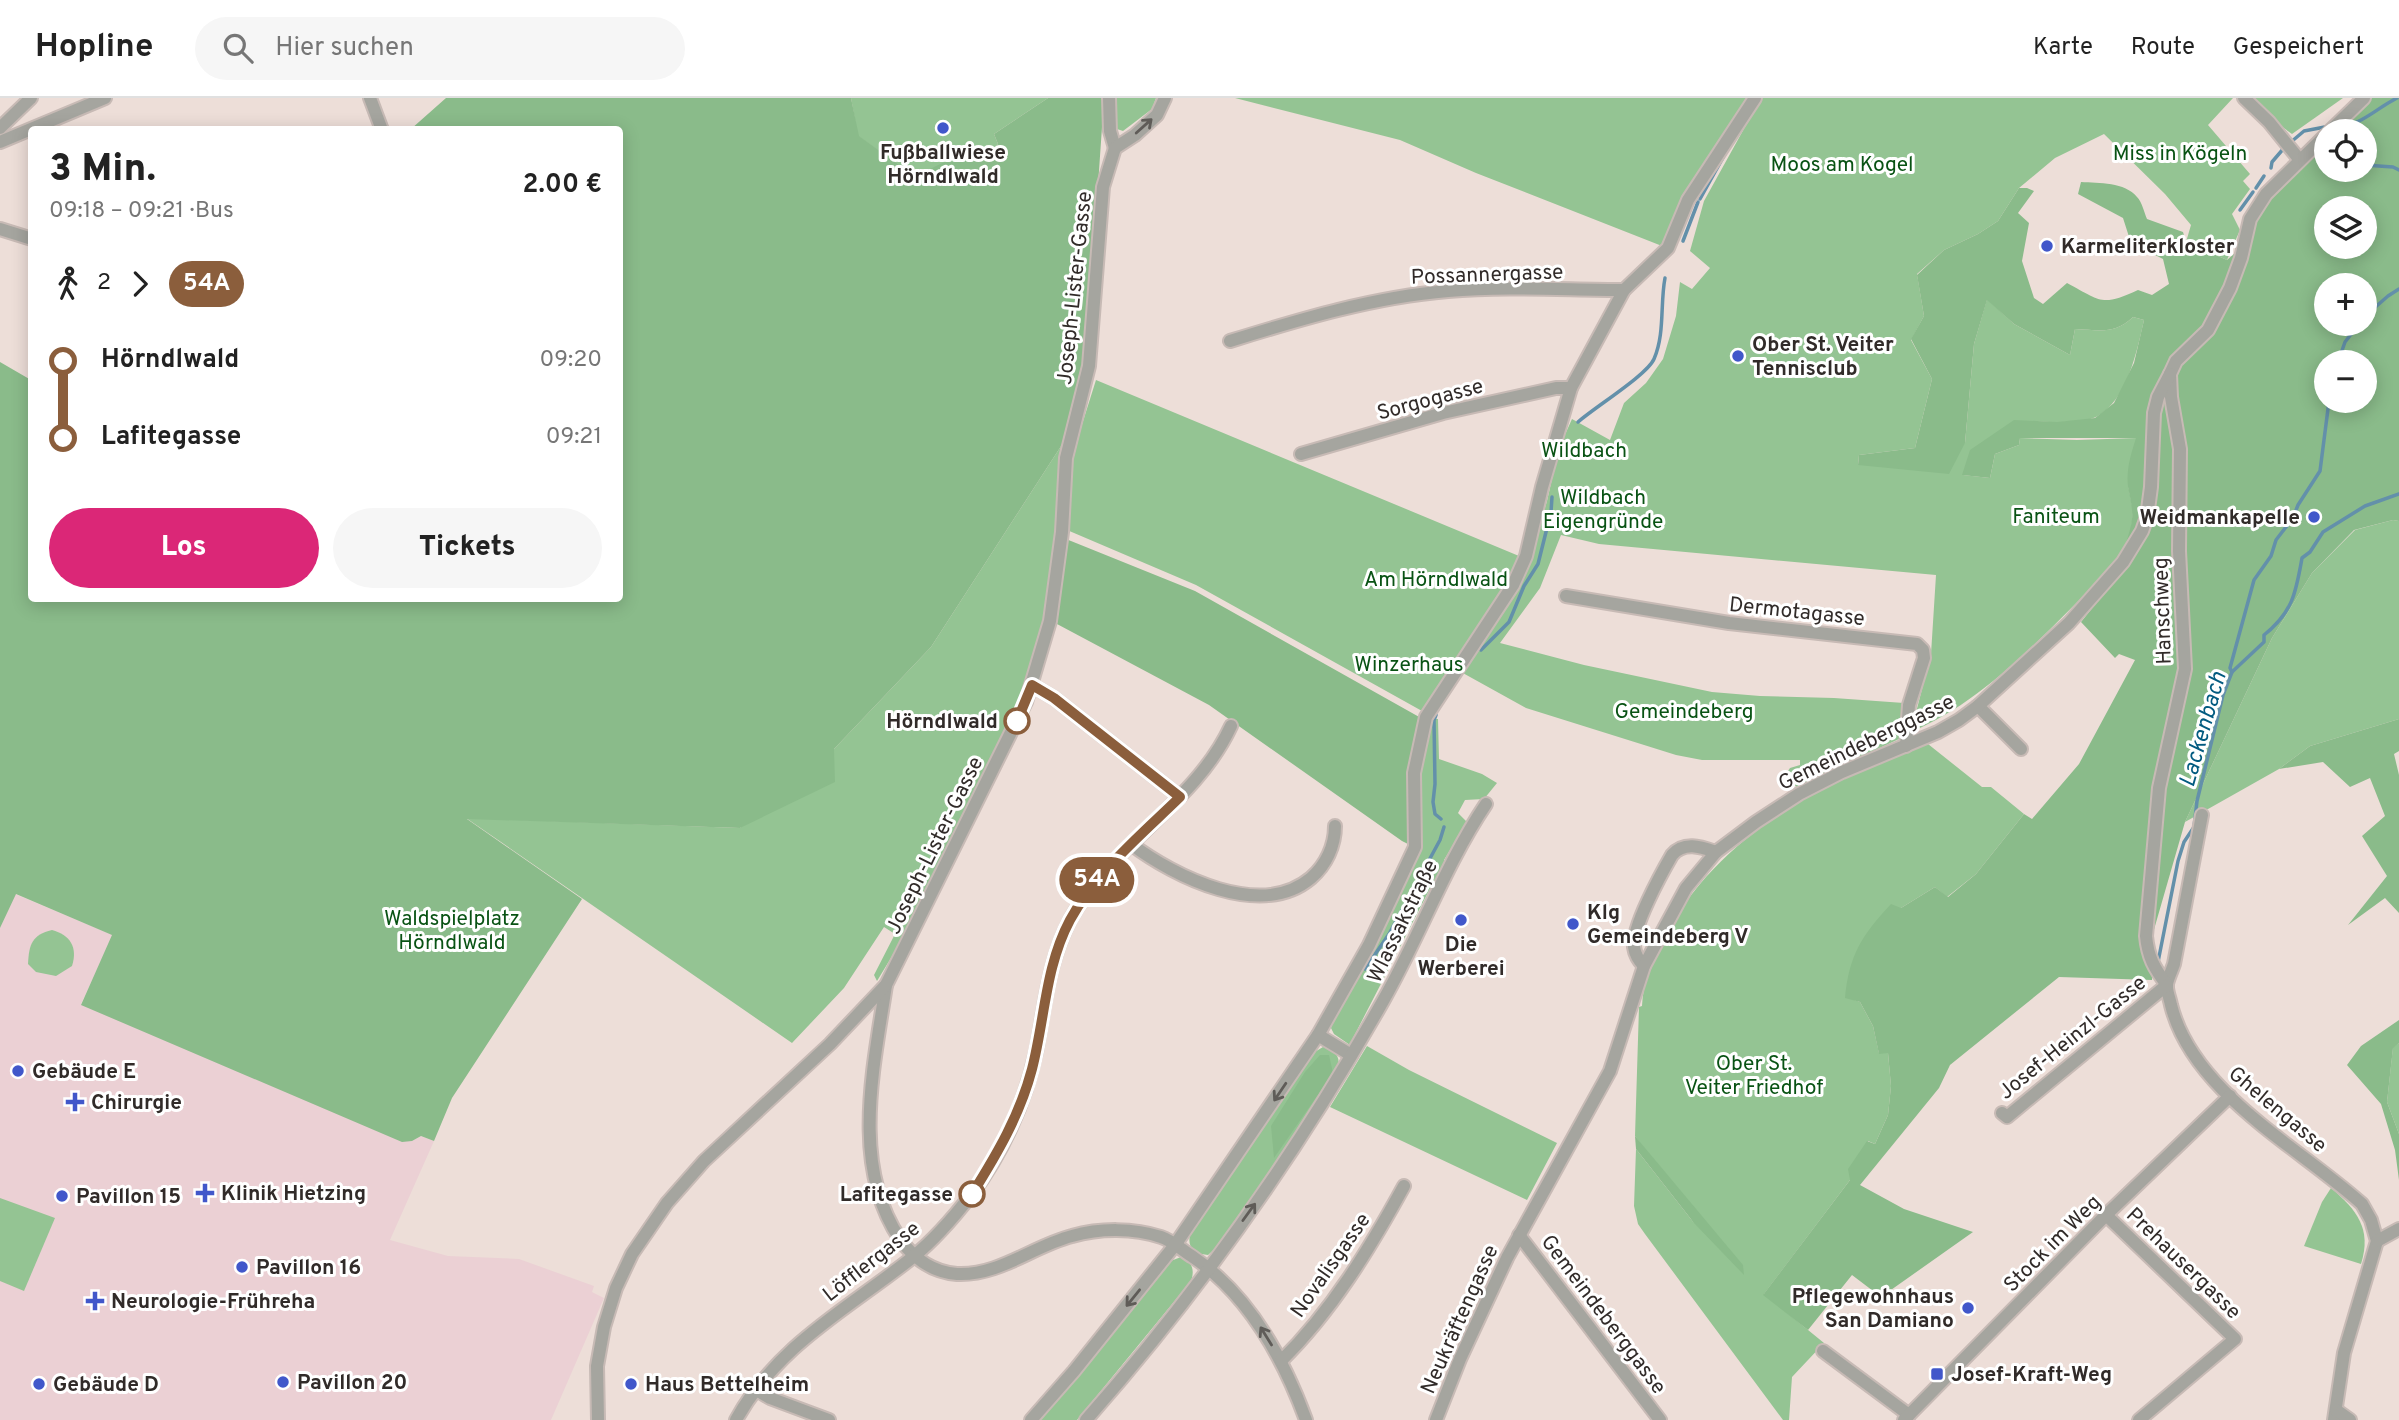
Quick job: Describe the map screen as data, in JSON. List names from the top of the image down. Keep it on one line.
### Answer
{"streets":{"street":["Possannergasse","Joseph-Lister-Gasse","Sorgogasse","Dermotagasse","Hanschweg","Gemeindeberggasse","Wlassakstraße","Josef-Heinzl-Gasse","Ghelengasse","Stock im Weg","Löfflergasse","Prehausergasse","Novalisgasse","Neukräftengasse"]},"crossings":[["Sorgogasse","Wlassakstraße"],["Dermotagasse","Gemeindeberggasse"],["Hanschweg","Gemeindeberggasse"],["Hanschweg","Josef-Heinzl-Gasse"],["Hanschweg","Ghelengasse"],["Gemeindeberggasse","Neukräftengasse"],["Josef-Heinzl-Gasse","Ghelengasse"],["Ghelengasse","Stock im Weg"],["Stock im Weg","Prehausergasse"]],"water":["Lackenbach"],"parks":["Miss in Kögeln","Moos am Kogel","Wildbach","Wildbach Eigengründe","Faniteum","Am Hörndlwald","Winzerhaus","Gemeindeberg","Waldspielplatz Hörndlwald","Ober St. Veiter Friedhof"],"places":{"other":["Fußballwiese Hörndlwald","Karmeliterkloster","Ober St. Veiter Tennisclub","Weidmankapelle","Hörndlwald","Die Werberei","Klg Gemeindeberg V","Gebäude E","Lafitegasse","Pavillon 15","Pavillon 16","Pflegewohnhaus San Damiano","Pavillon 20","Gebäude D","Haus Bettelheim"],"health":["Chirurgie","Klinik Hietzing","Neurologie-Frühreha"],"transit":["Josef-Kraft-Weg"]},"lines":["bus line 54A"],"page":{"header":"Hopline","search":"Hier suchen","nav":["Karte","Route","Gespeichert"],"on_map":"54A","map_buttons":["+","−"],"heading":["3 Min.","09:18 – 09:21 · Bus","2.00 €"],"legs":["2","54A"],"list":[{"name":"Hörndlwald","value":"09:20"},{"name":"Lafitegasse","value":"09:21"}],"buttons":["Los","Tickets"]}}
